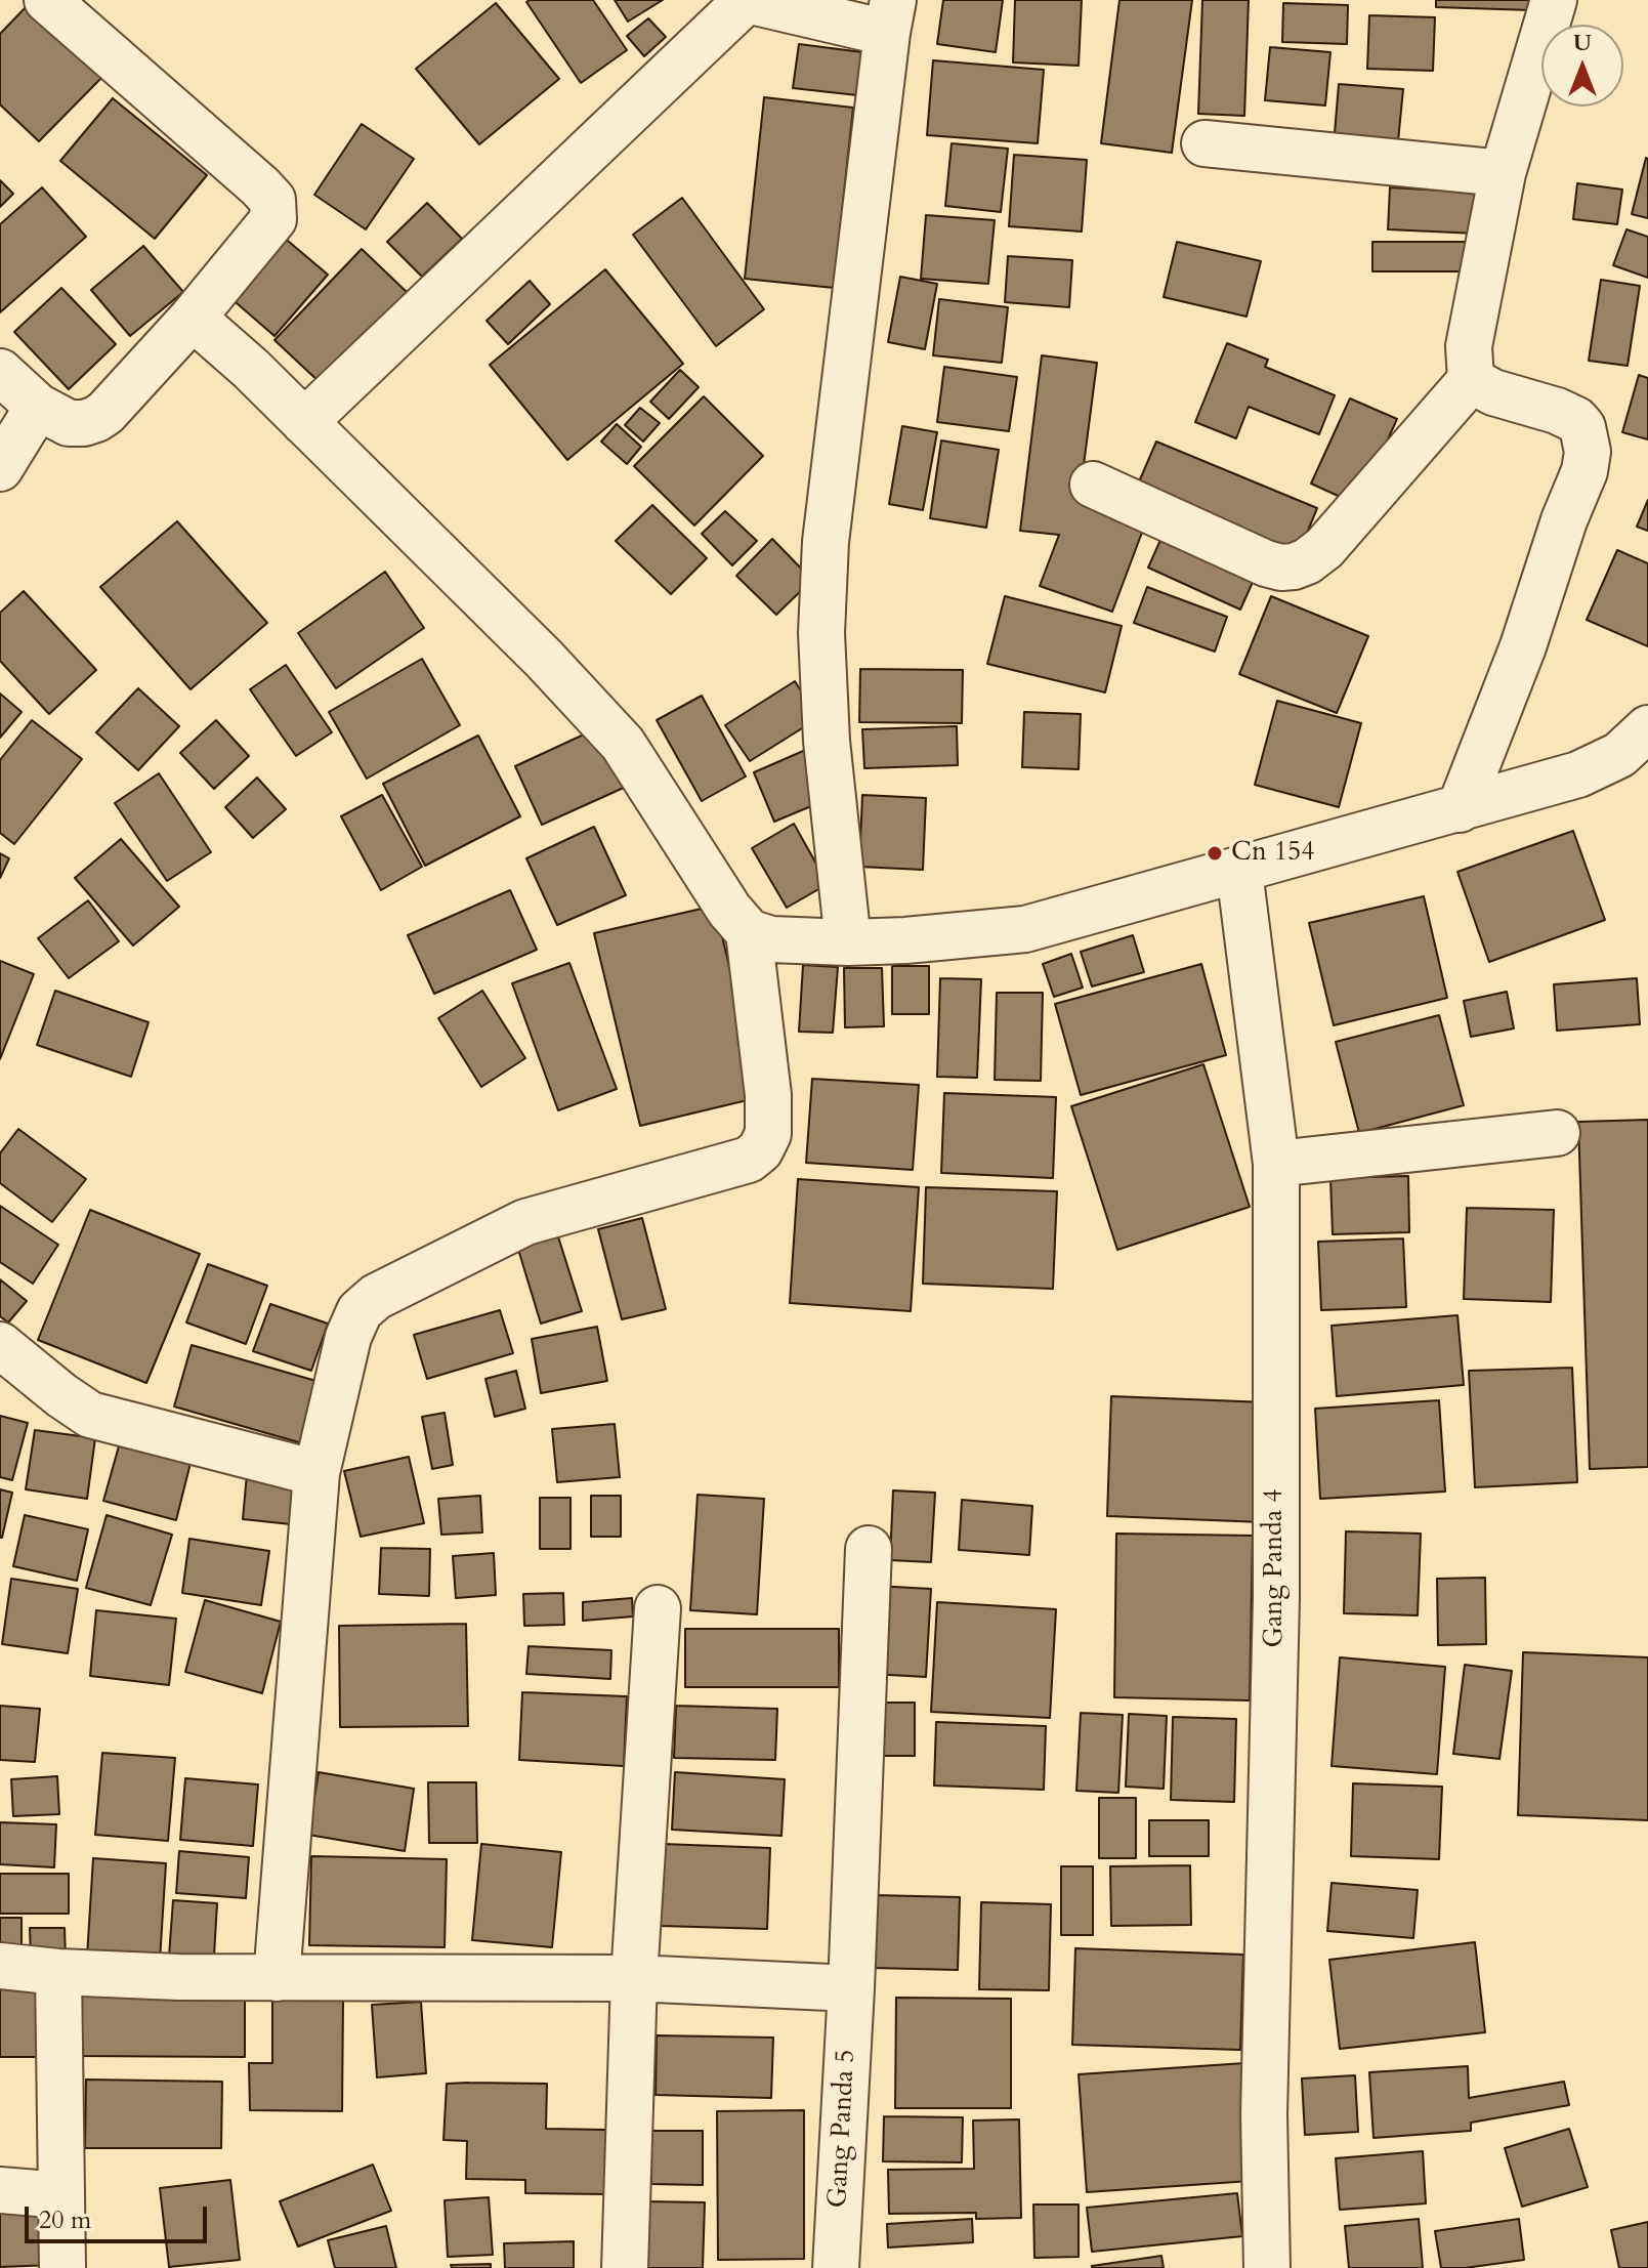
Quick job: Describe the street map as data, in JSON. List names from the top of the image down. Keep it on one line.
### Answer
{"streets":{"street":["Gang Panda 4","Gang Panda 5"]},"places":["Cn 154"],"scale_bar":"20 m","north":"top"}
